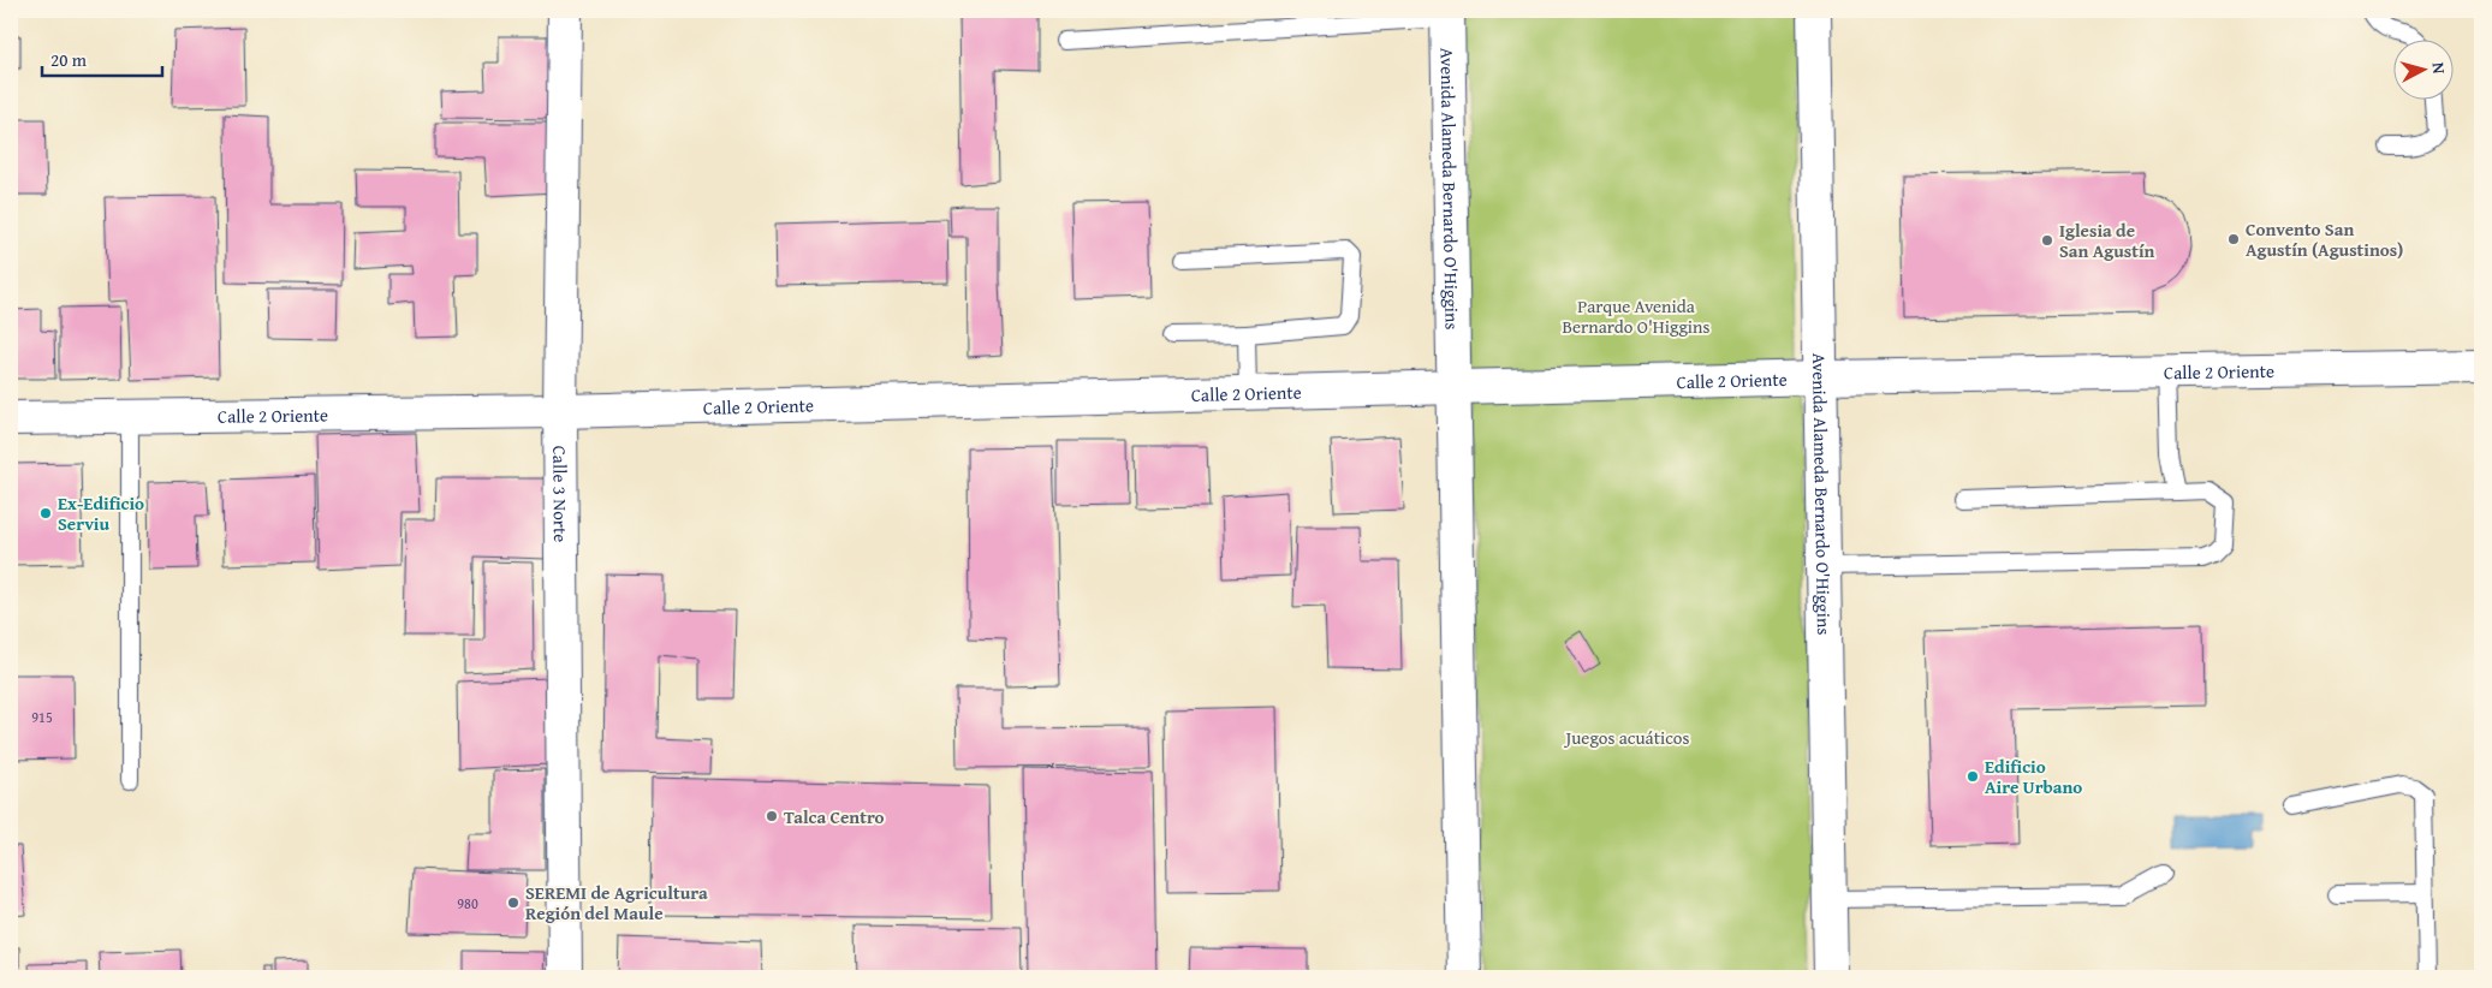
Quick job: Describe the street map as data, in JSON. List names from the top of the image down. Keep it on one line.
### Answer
{"streets":{"street":["Avenida Alameda Bernardo O'Higgins","Calle 2 Oriente","Calle 3 Norte"]},"crossings":[["Avenida Alameda Bernardo O'Higgins","Calle 2 Oriente"],["Calle 2 Oriente","Calle 3 Norte"]],"parks":["Parque Avenida Bernardo O'Higgins","Juegos acuáticos"],"places":["Convento San Agustín (Agustinos)","Iglesia de San Agustín","Ex-Edificio Serviu","Edificio Aire Urbano","Talca Centro","SEREMI de Agricultura Región del Maule"],"house_numbers":["915","980"],"scale_bar":"20 m","north":"right"}
